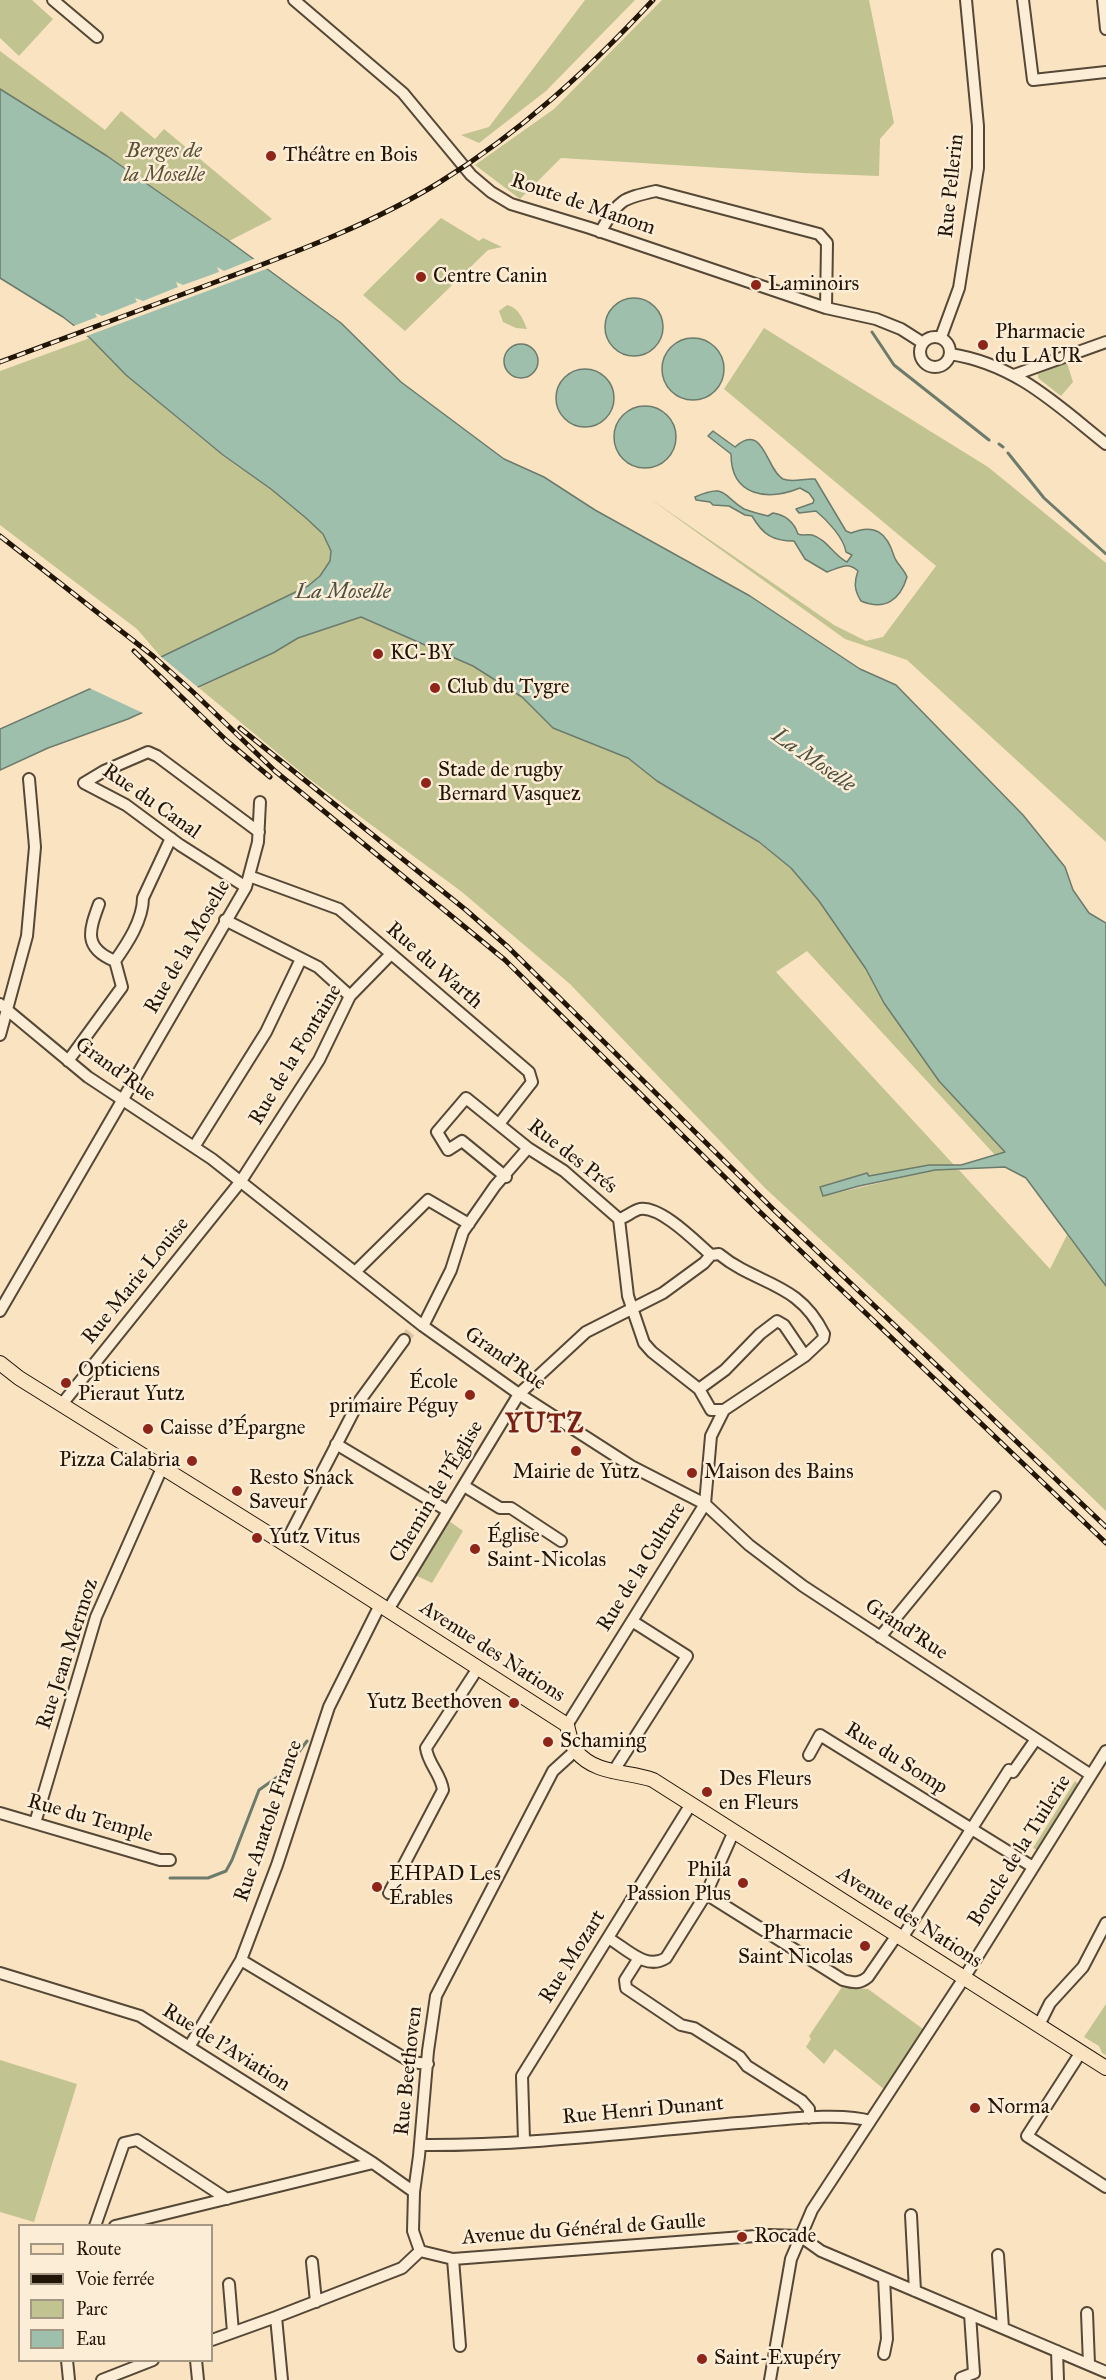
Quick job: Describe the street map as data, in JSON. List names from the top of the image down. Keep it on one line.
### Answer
{"streets":{"main road":["Avenue des Nations"],"street":["Rue Pellerin","Route de Manom","Rue du Canal","Rue de la Moselle","Rue du Warth","Rue de la Fontaine","Grand'Rue","Rue des Prés","Rue Marie Louise","Chemin de l'Église","Rue de la Culture","Rue Jean Mermoz","Rue du Somp","Rue du Temple","Rue Anatole France","Boucle de la Tuilerie","Rue Mozart","Rue de l'Aviation","Rue Beethoven","Rue Henri Dunant","Avenue du Général de Gaulle"]},"crossings":[["Rue Pellerin","Route de Manom"],["Rue du Canal","Rue de la Moselle"],["Rue de la Moselle","Rue du Warth"],["Rue de la Moselle","Grand'Rue"],["Rue du Warth","Rue de la Fontaine"],["Rue du Warth","Rue des Prés"],["Rue de la Fontaine","Grand'Rue"],["Rue de la Fontaine","Rue Marie Louise"],["Grand'Rue","Rue Marie Louise"],["Grand'Rue","Chemin de l'Église"],["Grand'Rue","Rue de la Culture"],["Grand'Rue","Boucle de la Tuilerie"],["Rue des Prés","Chemin de l'Église"],["Rue Marie Louise","Avenue des Nations"],["Chemin de l'Église","Avenue des Nations"],["Chemin de l'Église","Rue Anatole France"],["Rue de la Culture","Avenue des Nations"],["Avenue des Nations","Rue Jean Mermoz"],["Avenue des Nations","Rue Anatole France"],["Avenue des Nations","Boucle de la Tuilerie"],["Avenue des Nations","Rue Mozart"],["Avenue des Nations","Rue Beethoven"],["Rue Jean Mermoz","Rue du Temple"],["Rue du Somp","Boucle de la Tuilerie"],["Rue Anatole France","Rue de l'Aviation"],["Rue Mozart","Rue Henri Dunant"],["Rue de l'Aviation","Rue Beethoven"],["Rue Beethoven","Rue Henri Dunant"],["Rue Beethoven","Avenue du Général de Gaulle"]],"districts":["YUTZ"],"water":["La Moselle"],"parks":["Berges de la Moselle"],"places":["Théâtre en Bois","Centre Canin","Laminoirs","Pharmacie du LAUR","KC-BY","Club du Tygre","Stade de rugby Bernard Vasquez","Opticiens Pieraut Yutz","École primaire Péguy","Caisse d'Épargne","Mairie de Yutz","Pizza Calabria","Maison des Bains","Resto Snack Saveur","Yutz Vitus","Église Saint-Nicolas","Yutz Beethoven","Schaming","Des Fleurs en Fleurs","Phila Passion Plus","EHPAD Les Érables","Pharmacie Saint Nicolas","Norma","Rocade","Saint-Exupéry"],"legend":["Route","Voie ferrée","Parc","Eau"]}
